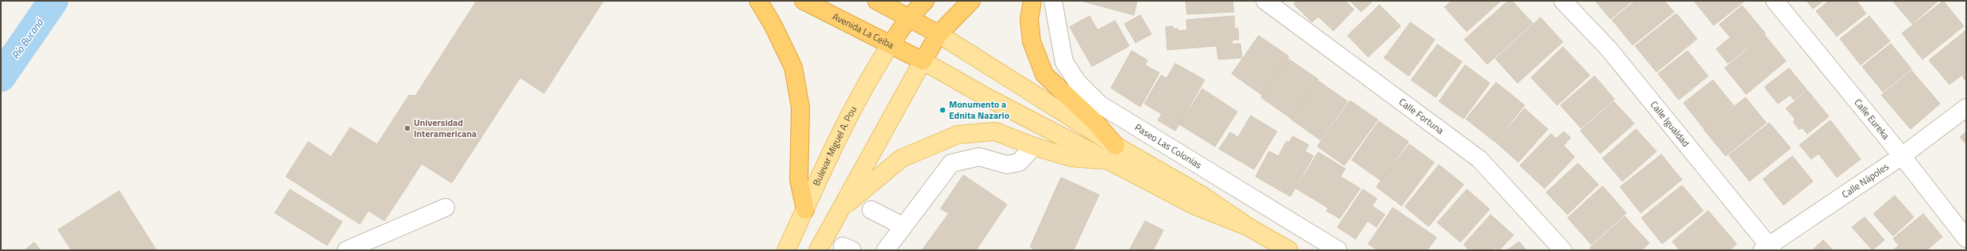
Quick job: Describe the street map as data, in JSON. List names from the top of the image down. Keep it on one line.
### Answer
{"streets":{"highway":["Avenida La Ceiba"],"main road":["Bulevar Miguel A. Pou"],"street":["Calle Fortuna","Calle Eureka","Calle Igualdad","Paseo Las Colonias","Calle Nápoles"]},"crossings":[["Avenida La Ceiba","Bulevar Miguel A. Pou"],["Calle Eureka","Calle Nápoles"],["Calle Igualdad","Calle Nápoles"]],"water":["Río Bucaná"],"places":["Monumento a Ednita Nazario","Universidad Interamericana"]}
